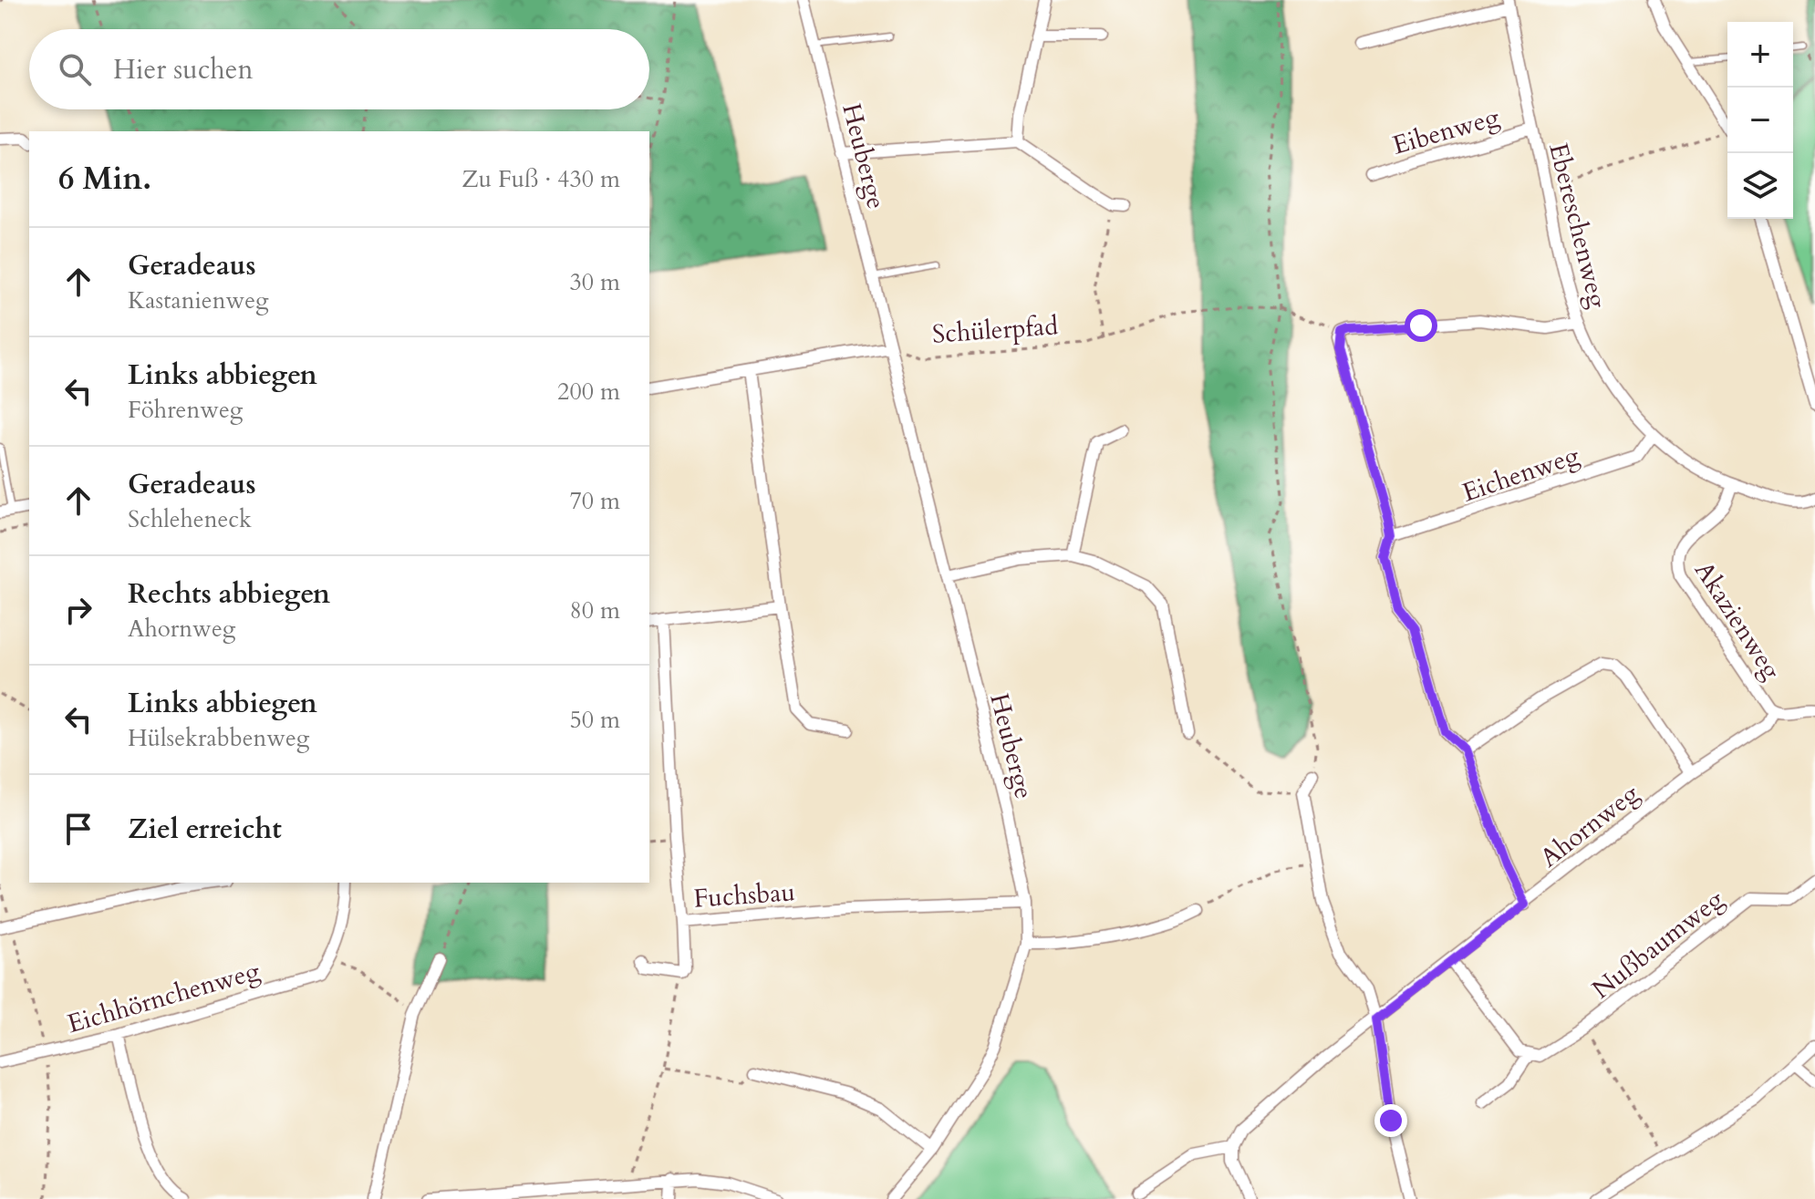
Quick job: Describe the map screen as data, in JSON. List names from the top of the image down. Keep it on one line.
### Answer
{"streets":{"street":["Eibenweg","Heuberge","Ebereschenweg","Eichenweg","Akazienweg","Ahornweg","Fuchsbau","Nußbaumweg","Eichhörnchenweg"],"path":["Schülerpfad"]},"crossings":[["Eibenweg","Ebereschenweg"],["Heuberge","Schülerpfad"],["Heuberge","Fuchsbau"],["Ebereschenweg","Eichenweg"],["Ebereschenweg","Akazienweg"],["Akazienweg","Ahornweg"]],"page":{"map_buttons":["+","−"],"search":"Hier suchen","heading":["6 Min.","Zu Fuß · 430 m"],"list":[["Geradeaus","Kastanienweg","30 m"],["Links abbiegen","Föhrenweg","200 m"],["Geradeaus","Schleheneck","70 m"],["Rechts abbiegen","Ahornweg","80 m"],["Links abbiegen","Hülsekrabbenweg","50 m"],"Ziel erreicht"]}}
